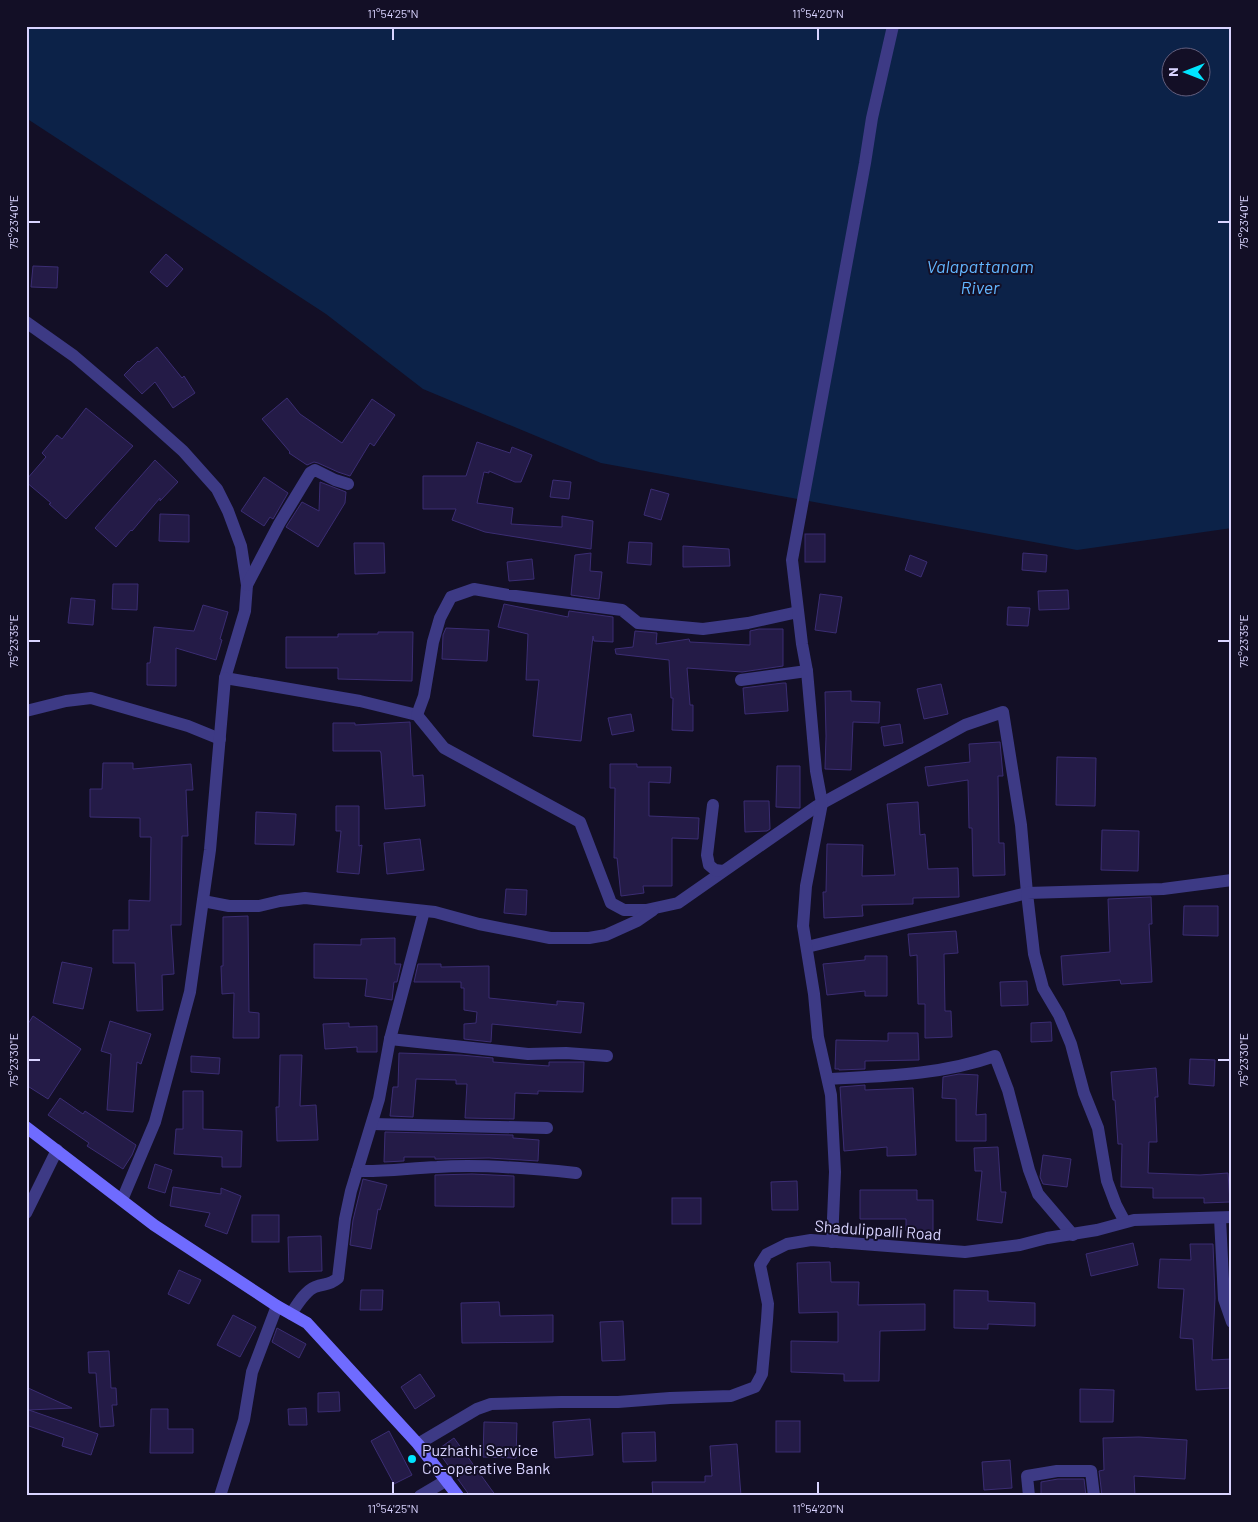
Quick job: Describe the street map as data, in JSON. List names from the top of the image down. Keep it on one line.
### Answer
{"streets":{"street":["Shadulippalli Road"]},"water":["Valapattanam River"],"places":["Puzhathi Service Co-operative Bank"],"north":"left","coordinates":["11°54'25\"N","11°54'20\"N","75°23'40\"E","75°23'35\"E","75°23'30\"E"]}
